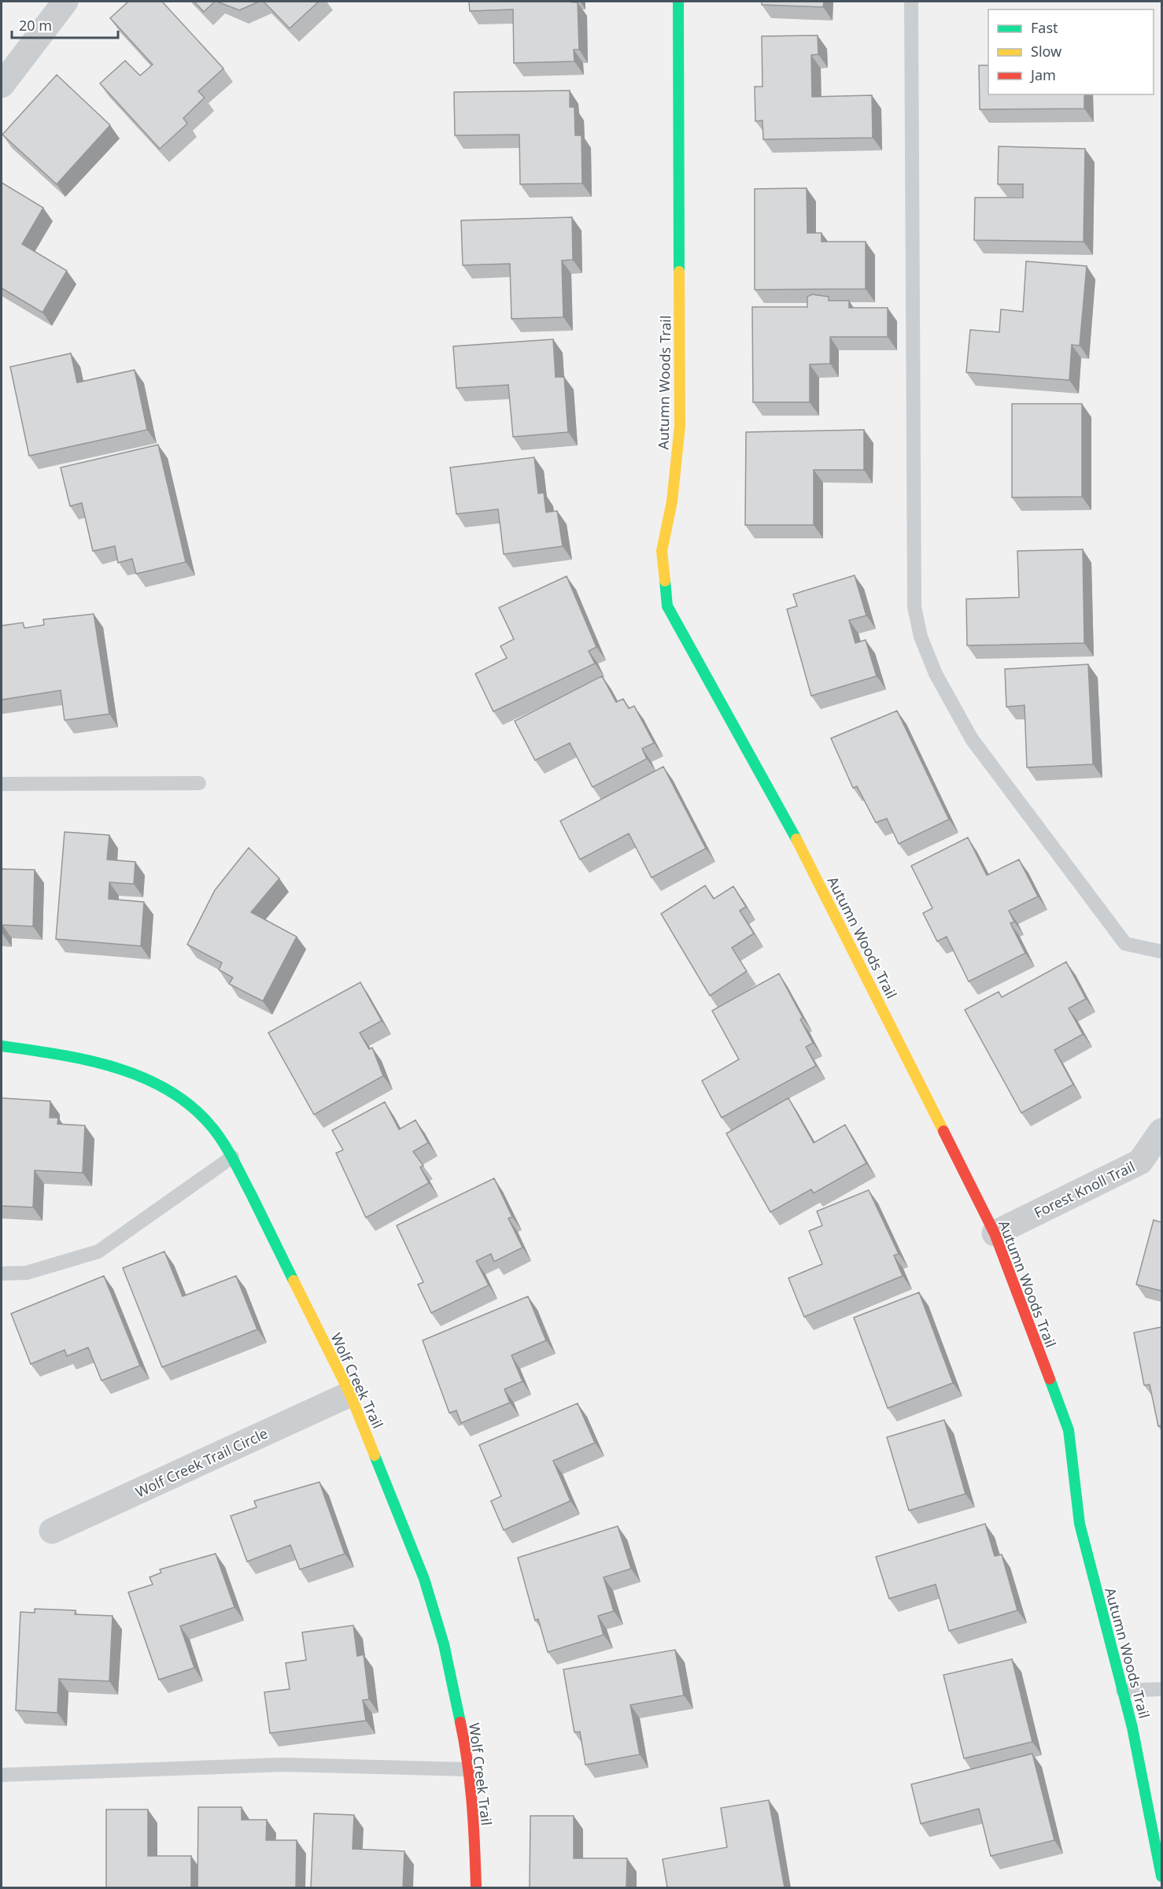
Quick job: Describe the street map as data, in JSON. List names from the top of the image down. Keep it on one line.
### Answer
{"streets":{"street":["Autumn Woods Trail","Forest Knoll Trail","Wolf Creek Trail","Wolf Creek Trail Circle"]},"crossings":[["Autumn Woods Trail","Forest Knoll Trail"],["Wolf Creek Trail","Wolf Creek Trail Circle"]],"legend":["Fast","Slow","Jam"],"scale_bar":"20 m"}
